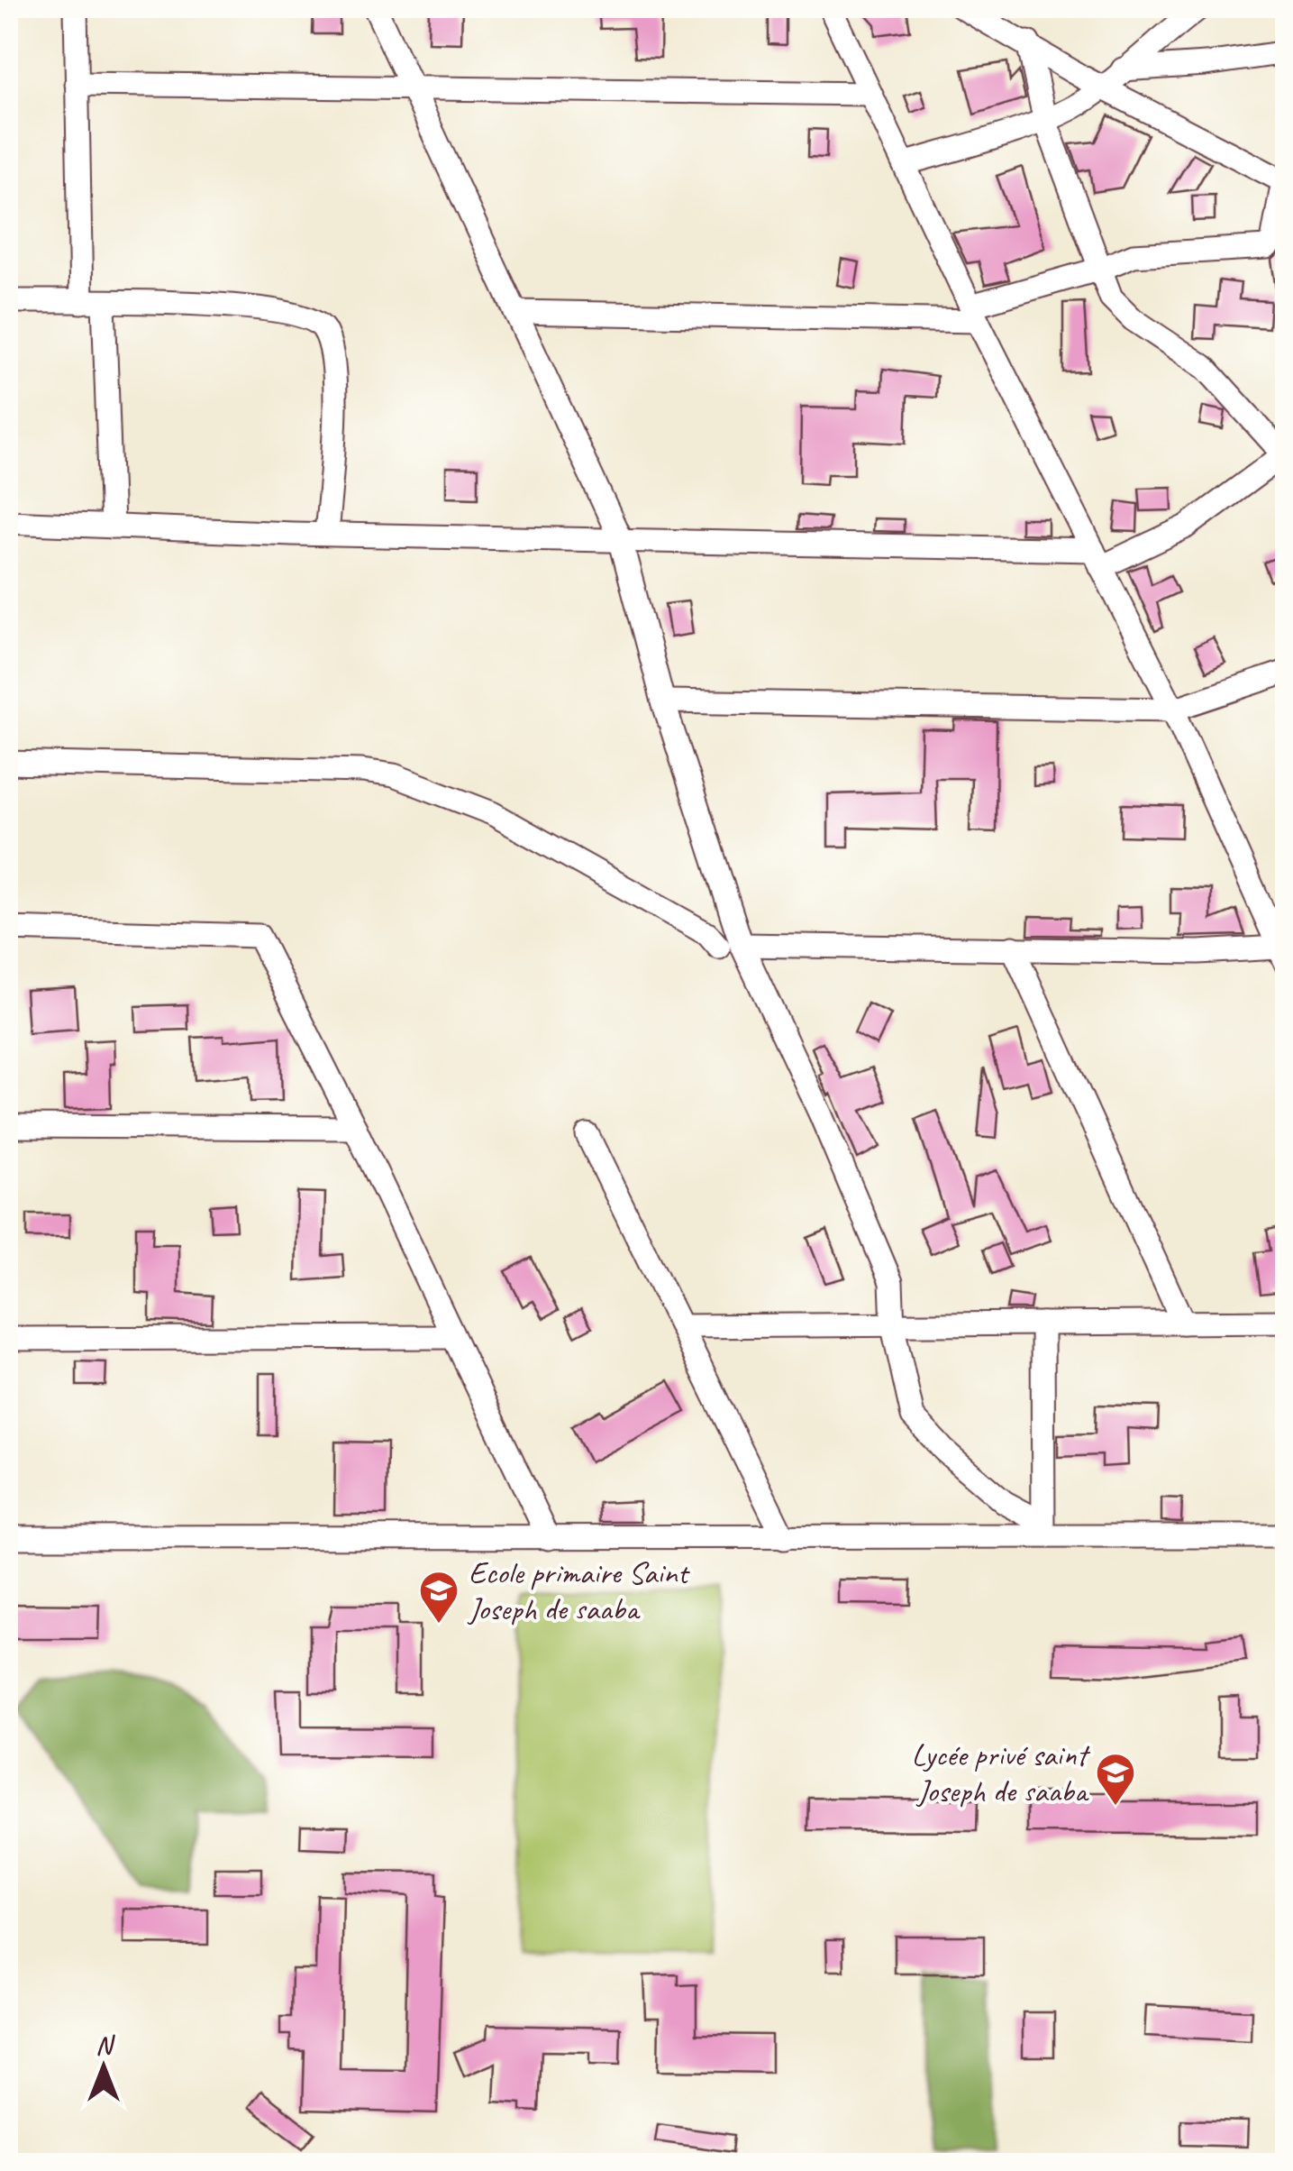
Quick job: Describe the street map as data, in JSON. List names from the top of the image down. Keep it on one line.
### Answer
{"places":{"school or university":["Ecole primaire Saint Joseph de saaba","Lycée privé saint Joseph de saaba"]},"north":"top"}
